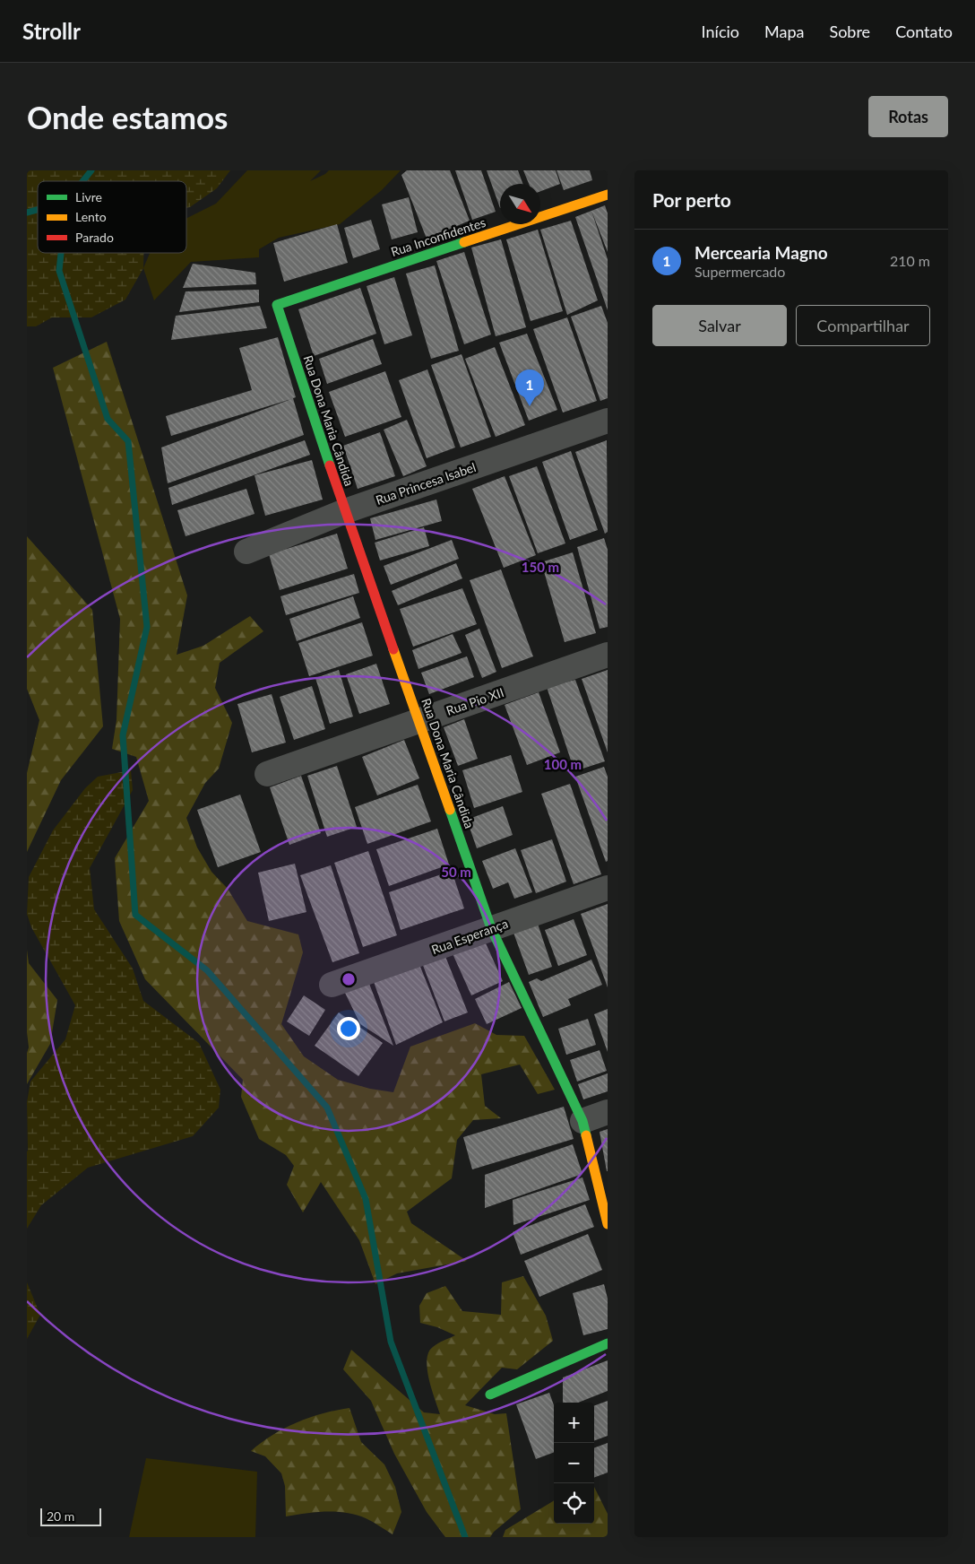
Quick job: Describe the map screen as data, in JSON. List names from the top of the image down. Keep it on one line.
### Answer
{"streets":{"street":["Rua Inconfidentes","Rua Dona Maria Cândida","Rua Princesa Isabel","Rua Pio XII","Rua Esperança"]},"crossings":[["Rua Inconfidentes","Rua Dona Maria Cândida"],["Rua Dona Maria Cândida","Rua Princesa Isabel"],["Rua Dona Maria Cândida","Rua Pio XII"],["Rua Dona Maria Cândida","Rua Esperança"]],"legend":["Livre","Lento","Parado"],"scale_bar":"20 m","north":"bottom right","page":{"header":"Strollr","nav":["Início","Mapa","Sobre","Contato"],"buttons":["Rotas",["Salvar","Compartilhar"]],"title":"Onde estamos","heading":"Por perto","list":[{"mark":"1","name":"Mercearia Magno","note":"Supermercado","value":"210 m"}],"pins":"1","map_buttons":["+","−"],"scale":"20 m"},"rings":["150 m","100 m","50 m"]}
